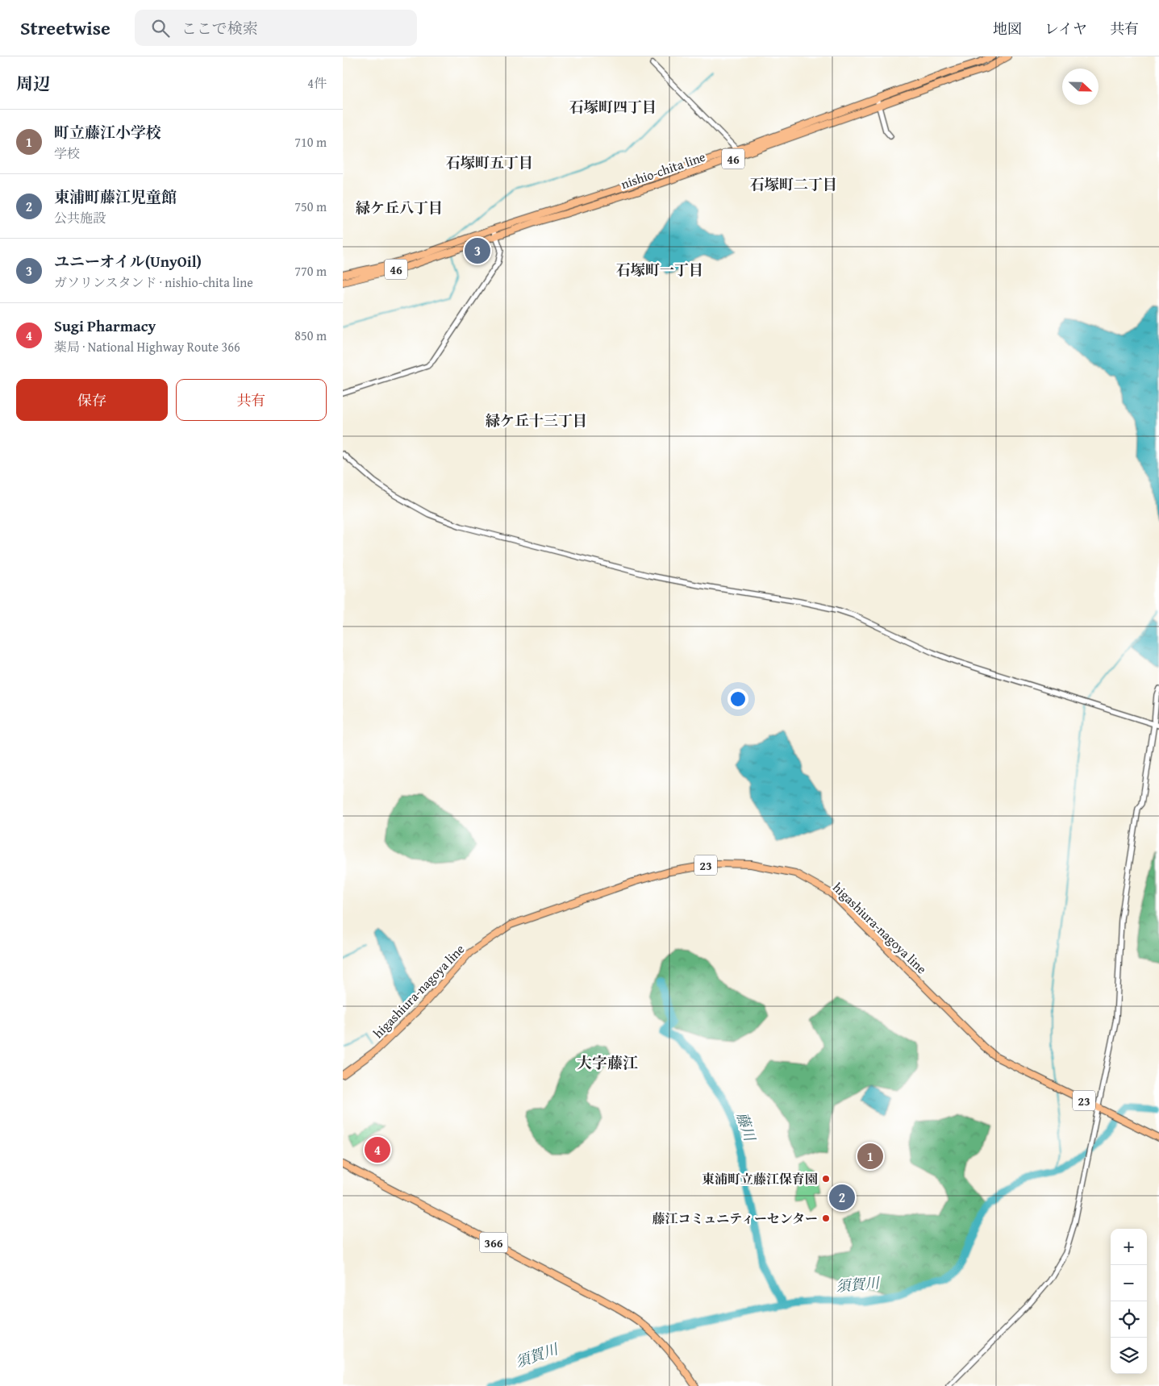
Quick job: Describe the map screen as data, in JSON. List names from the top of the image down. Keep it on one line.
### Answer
{"streets":{"main road":["46","nishio-chita line","23","higashiura-nagoya line","366"]},"districts":["石塚町四丁目","石塚町五丁目","石塚町二丁目","緑ケ丘八丁目","石塚町一丁目","緑ケ丘十三丁目","大字藤江"],"water":["藤川","須賀川"],"places":["東浦町立藤江保育園","藤江コミュニティーセンター"],"north":"right","page":{"header":"Streetwise","search":"ここで検索","nav":["地図","レイヤ","共有"],"heading":["周辺","4件"],"list":[{"mark":"1","name":"町立藤江小学校","note":"学校","value":"710 m"},{"mark":"2","name":"東浦町藤江児童館","note":"公共施設","value":"750 m"},{"mark":"3","name":"ユニーオイル(UnyOil)","note":"ガソリンスタンド · nishio-chita line","value":"770 m"},{"mark":"4","name":"Sugi Pharmacy","note":"薬局 · National Highway Route 366","value":"850 m"}],"pins":["3","4","1","2"],"buttons":["保存","共有"],"map_buttons":["+","−"]}}
